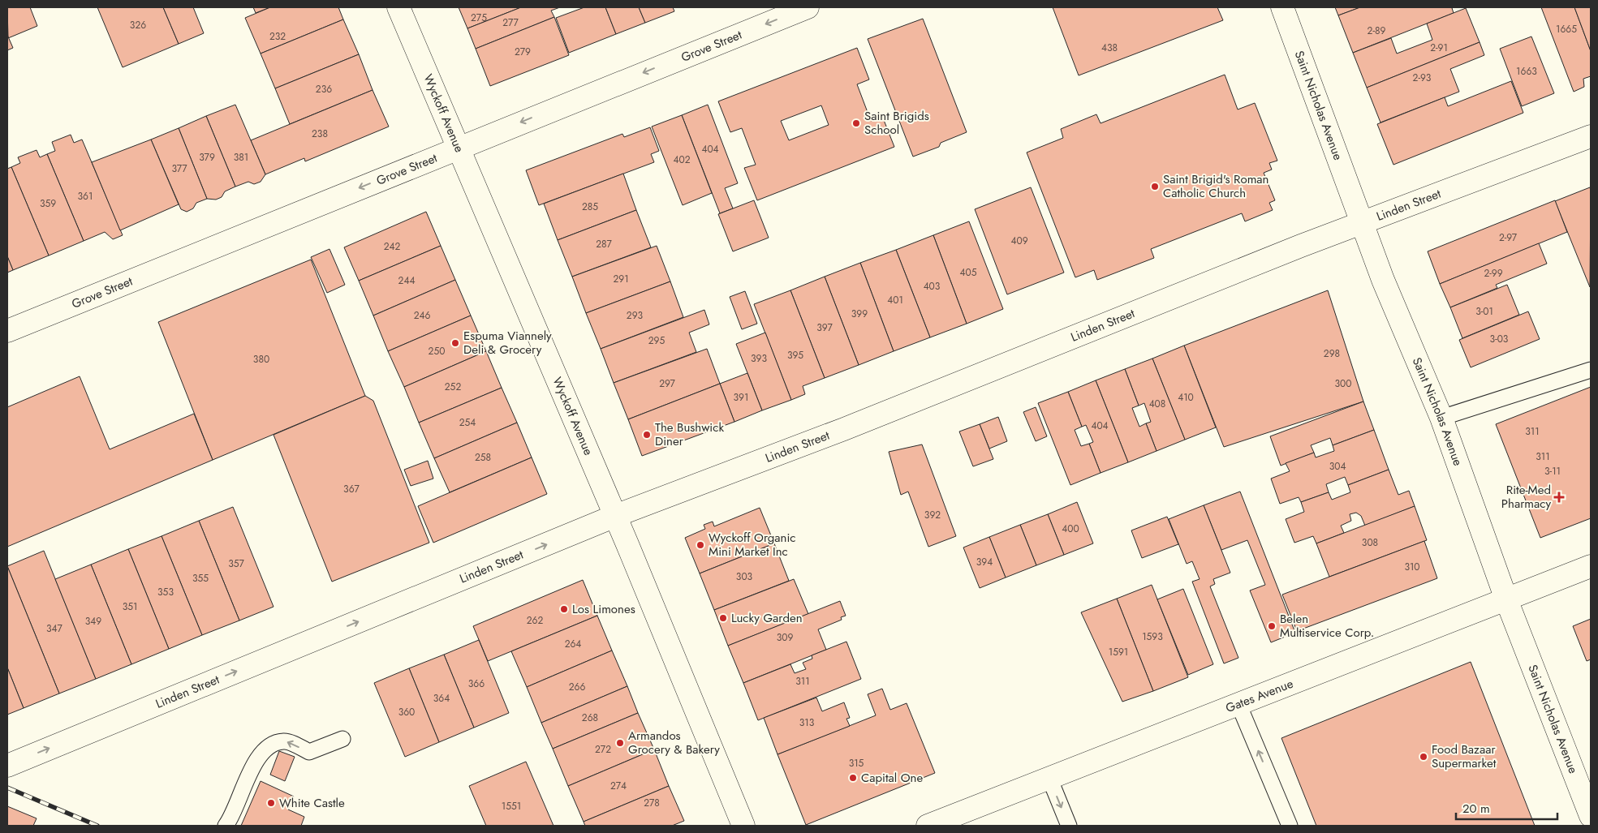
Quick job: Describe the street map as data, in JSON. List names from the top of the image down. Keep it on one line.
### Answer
{"streets":{"street":["Grove Street","Saint Nicholas Avenue","Wyckoff Avenue","Linden Street","Gates Avenue"]},"crossings":[["Grove Street","Wyckoff Avenue"],["Saint Nicholas Avenue","Linden Street"],["Saint Nicholas Avenue","Gates Avenue"],["Wyckoff Avenue","Linden Street"]],"one_way":["Grove Street","Linden Street"],"places":{"other":["Saint Brigids School","Saint Brigid's Roman Catholic Church","Espuma Viannely Deli & Grocery","The Bushwick Diner","Wyckoff Organic Mini Market Inc","Los Limones","Lucky Garden","Belen Multiservice Corp.","Armandos Grocery & Bakery","Food Bazaar Supermarket","Capital One","White Castle"],"health":["Rite-Med Pharmacy"]},"house_numbers":["275","277","326","1665","2-89","232","438","2-91","279","1663","2-93","236","238","404","379","381","402","377","361","359","285","2-97","409","287","242","405","2-99","291","244","403","401","3-01","399","246","293","397","3-03","295","250","298","395","393","380","297","300","252","391","410","408","254","404","311","311","258","304","3-11","367","392","400","308","394","357","310","303","355","353","351","262","349","347","1593","309","264","1591","311","366","266","364","360","268","313","272","315","274","278","1551"],"scale_bar":"20 m"}
